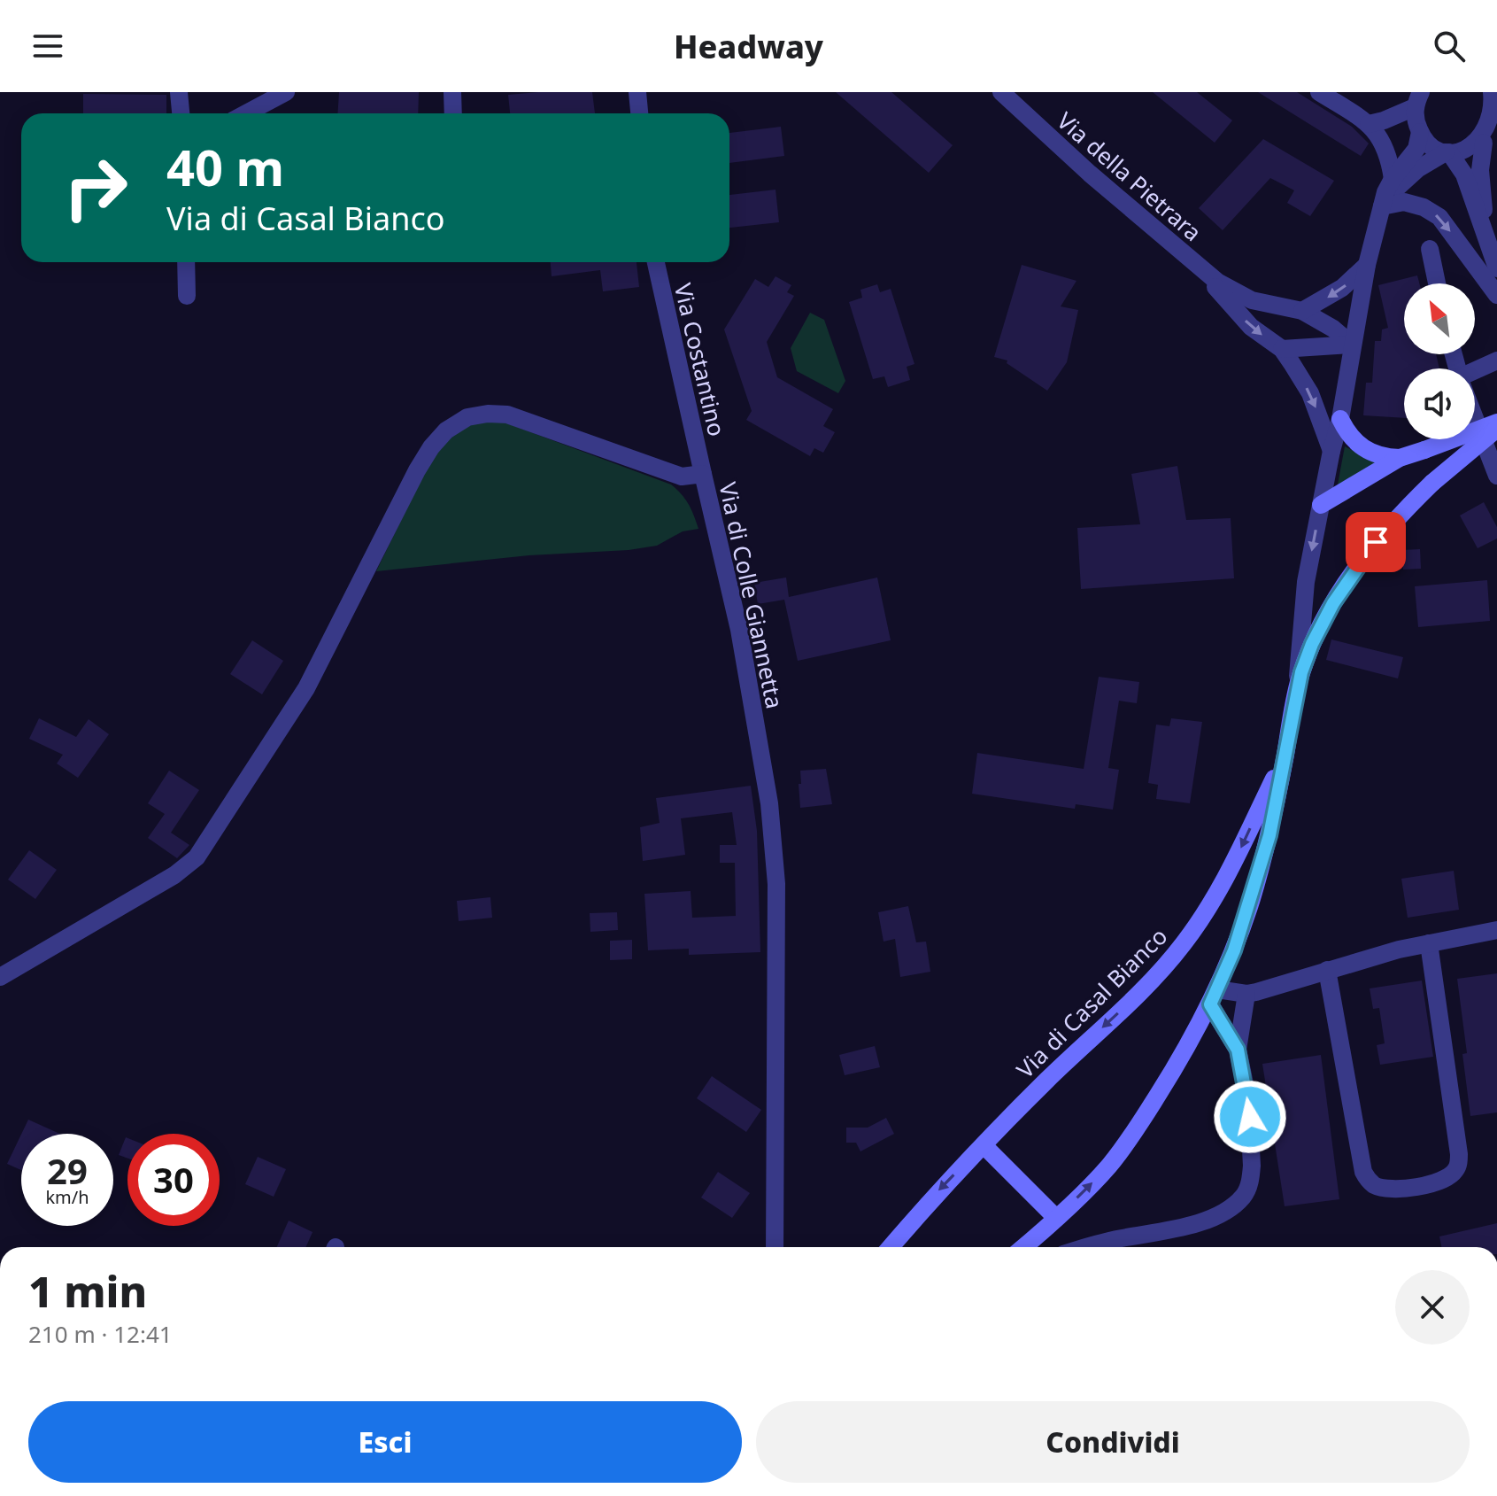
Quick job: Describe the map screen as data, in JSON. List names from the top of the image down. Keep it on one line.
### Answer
{"streets":{"main road":["Via di Casal Bianco"],"street":["Via della Pietrara","Via Costantino","Via di Colle Giannetta"]},"crossings":[["Via Costantino","Via di Colle Giannetta"]],"north":"top left","page":{"header":"Headway","turn":["40 m","Via di Casal Bianco"],"speed":"29 km/h","limit":"30","heading":["1 min","210 m · 12:41"],"buttons":["Esci","Condividi"]}}
